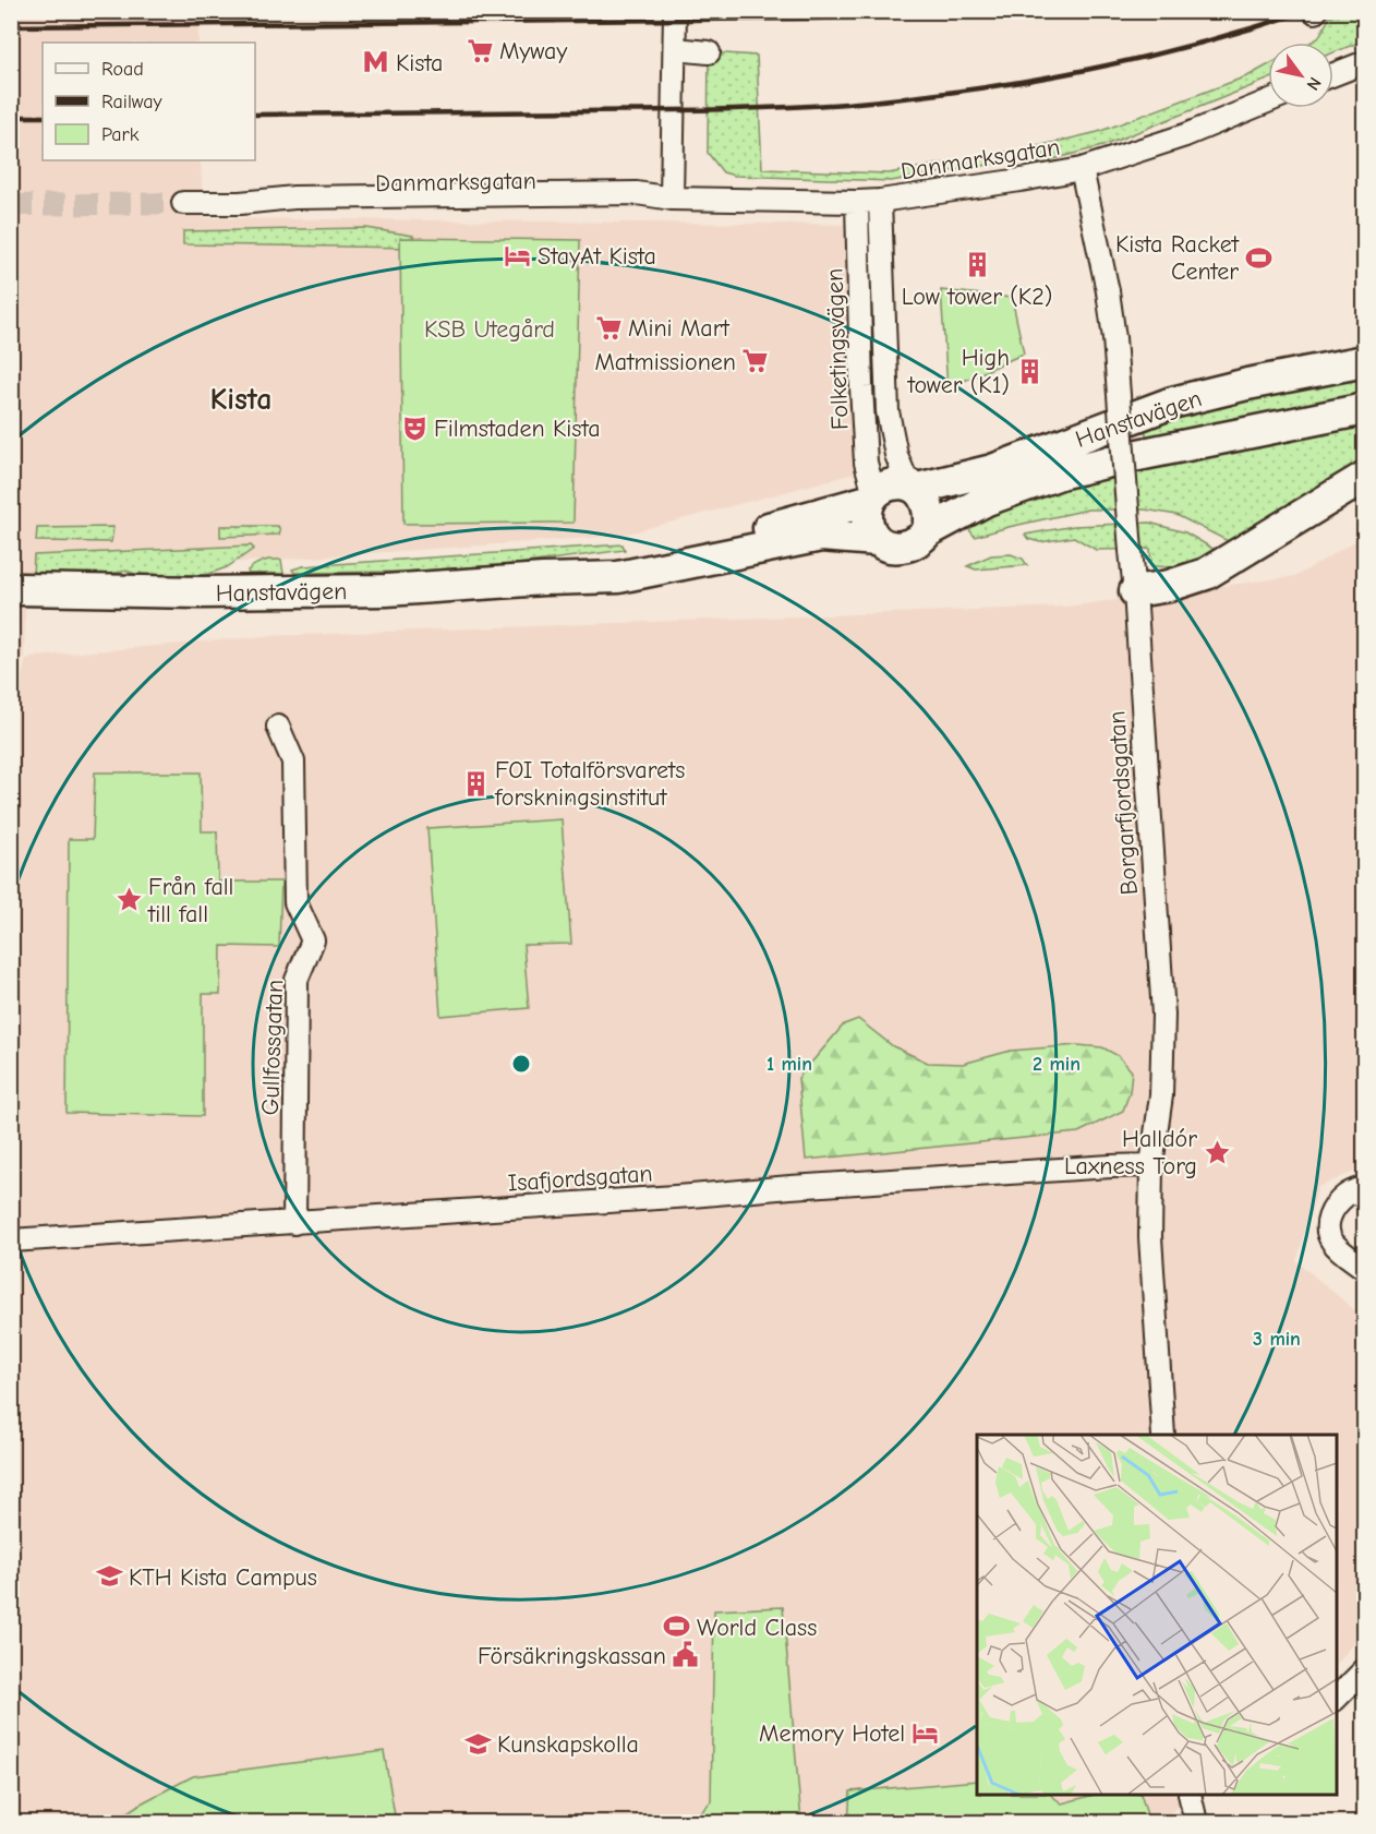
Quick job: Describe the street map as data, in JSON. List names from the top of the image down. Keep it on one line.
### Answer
{"streets":{"main road":["Hanstavägen"],"street":["Danmarksgatan","Folketingsvägen","Borgarfjordsgatan","Gullfossgatan","Isafjordsgatan"]},"crossings":[["Danmarksgatan","Folketingsvägen"],["Danmarksgatan","Borgarfjordsgatan"],["Folketingsvägen","Hanstavägen"],["Borgarfjordsgatan","Isafjordsgatan"],["Gullfossgatan","Isafjordsgatan"]],"districts":["Kista"],"parks":["KSB Utegård"],"places":{"supermarket":["Myway","Mini Mart","Matmissionen"],"metro station":["Kista"],"hotel":["StayAt Kista","Memory Hotel"],"sports":["Kista Racket Center","World Class"],"building":["Low tower (K2)","High tower (K1)","FOI Totalförsvarets forskningsinstitut"],"theatre":["Filmstaden Kista"],"place":["Från fall till fall","Halldór Laxness Torg"],"school or university":["KTH Kista Campus","Kunskapskolla"],"public building":["Försäkringskassan"]},"legend":["Road","Railway","Park"],"north":"bottom right","rings":["1 min","2 min","3 min"]}
